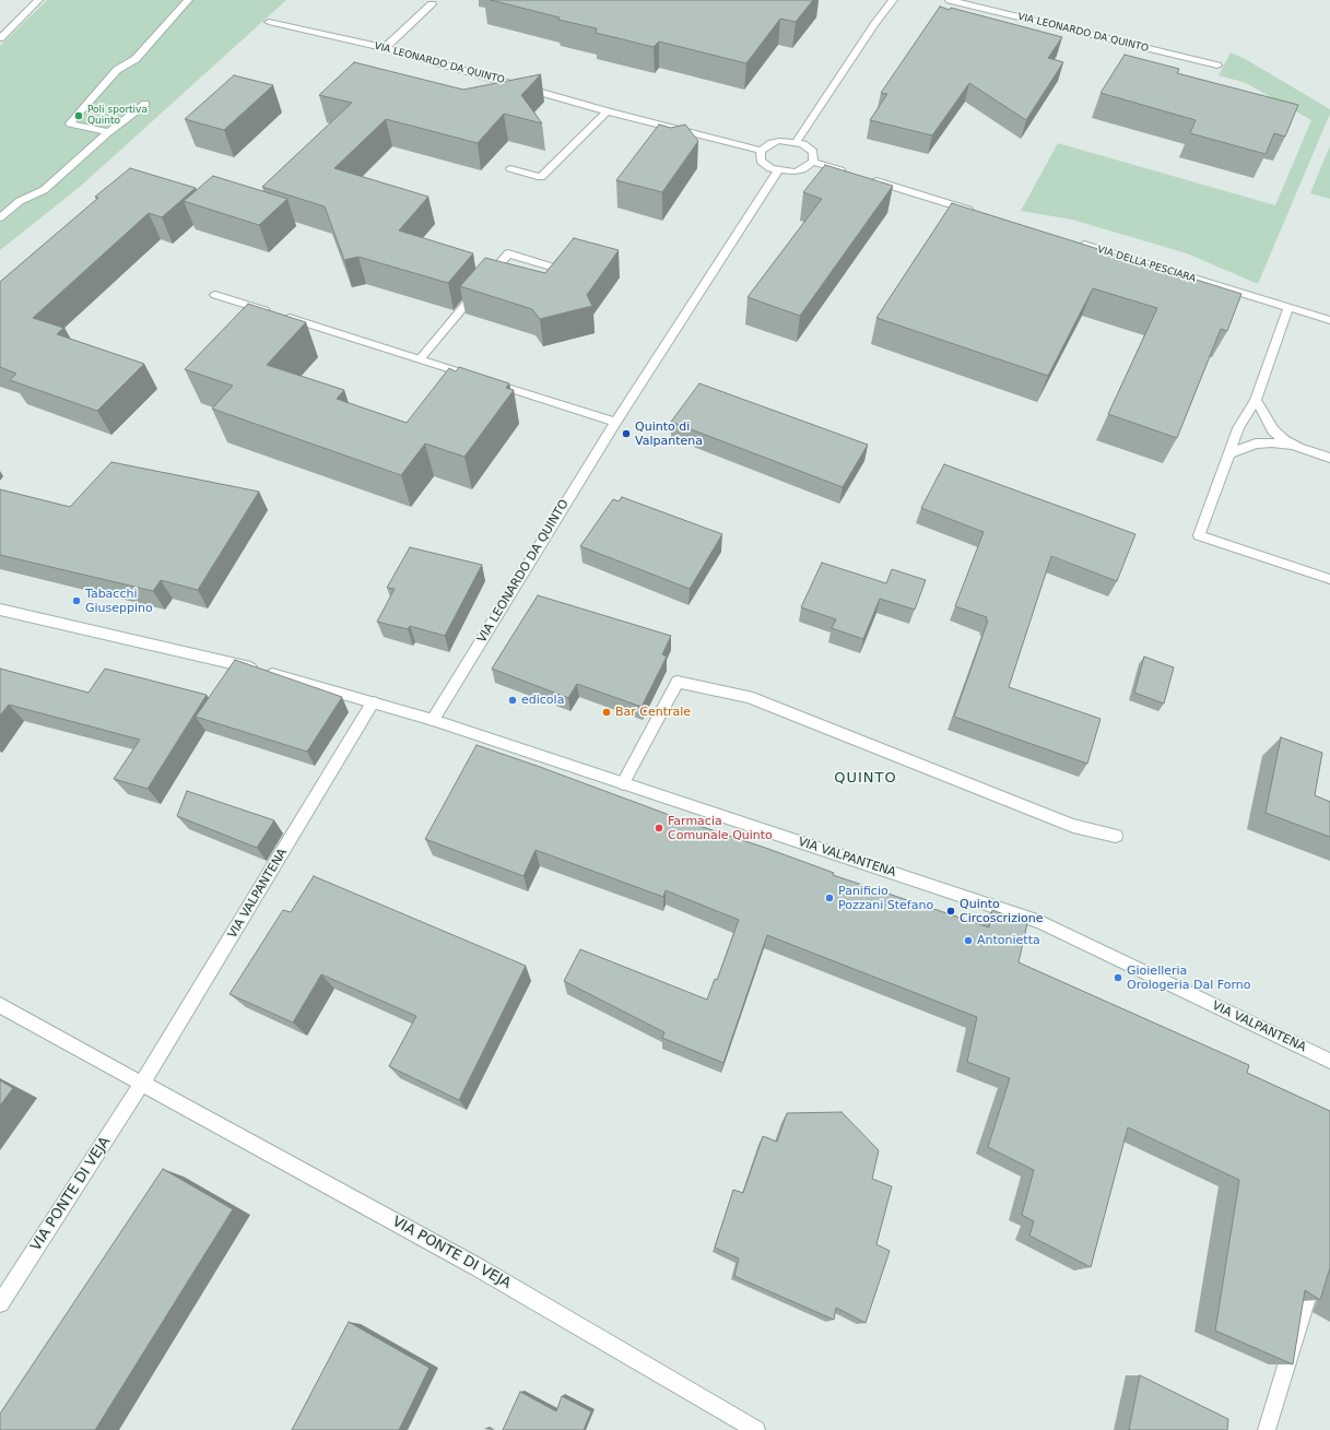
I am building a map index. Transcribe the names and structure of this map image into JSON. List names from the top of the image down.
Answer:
{
  "streets": {
    "street": [
      "VIA LEONARDO DA QUINTO",
      "VIA DELLA PESCIARA",
      "VIA VALPANTENA",
      "VIA PONTE DI VEJA"
    ]
  },
  "crossings": [
    ["VIA LEONARDO DA QUINTO", "VIA VALPANTENA"],
    ["VIA VALPANTENA", "VIA PONTE DI VEJA"]
  ],
  "districts": ["QUINTO"],
  "places": [
    "Poli sportiva Quinto",
    "Quinto di Valpantena",
    "Tabacchi Giuseppino",
    "edicola",
    "Bar Centrale",
    "Farmacia Comunale Quinto",
    "Panificio Pozzani Stefano",
    "Quinto Circoscrizione",
    "Antonietta",
    "Gioielleria Orologeria Dal Forno"
  ]
}
